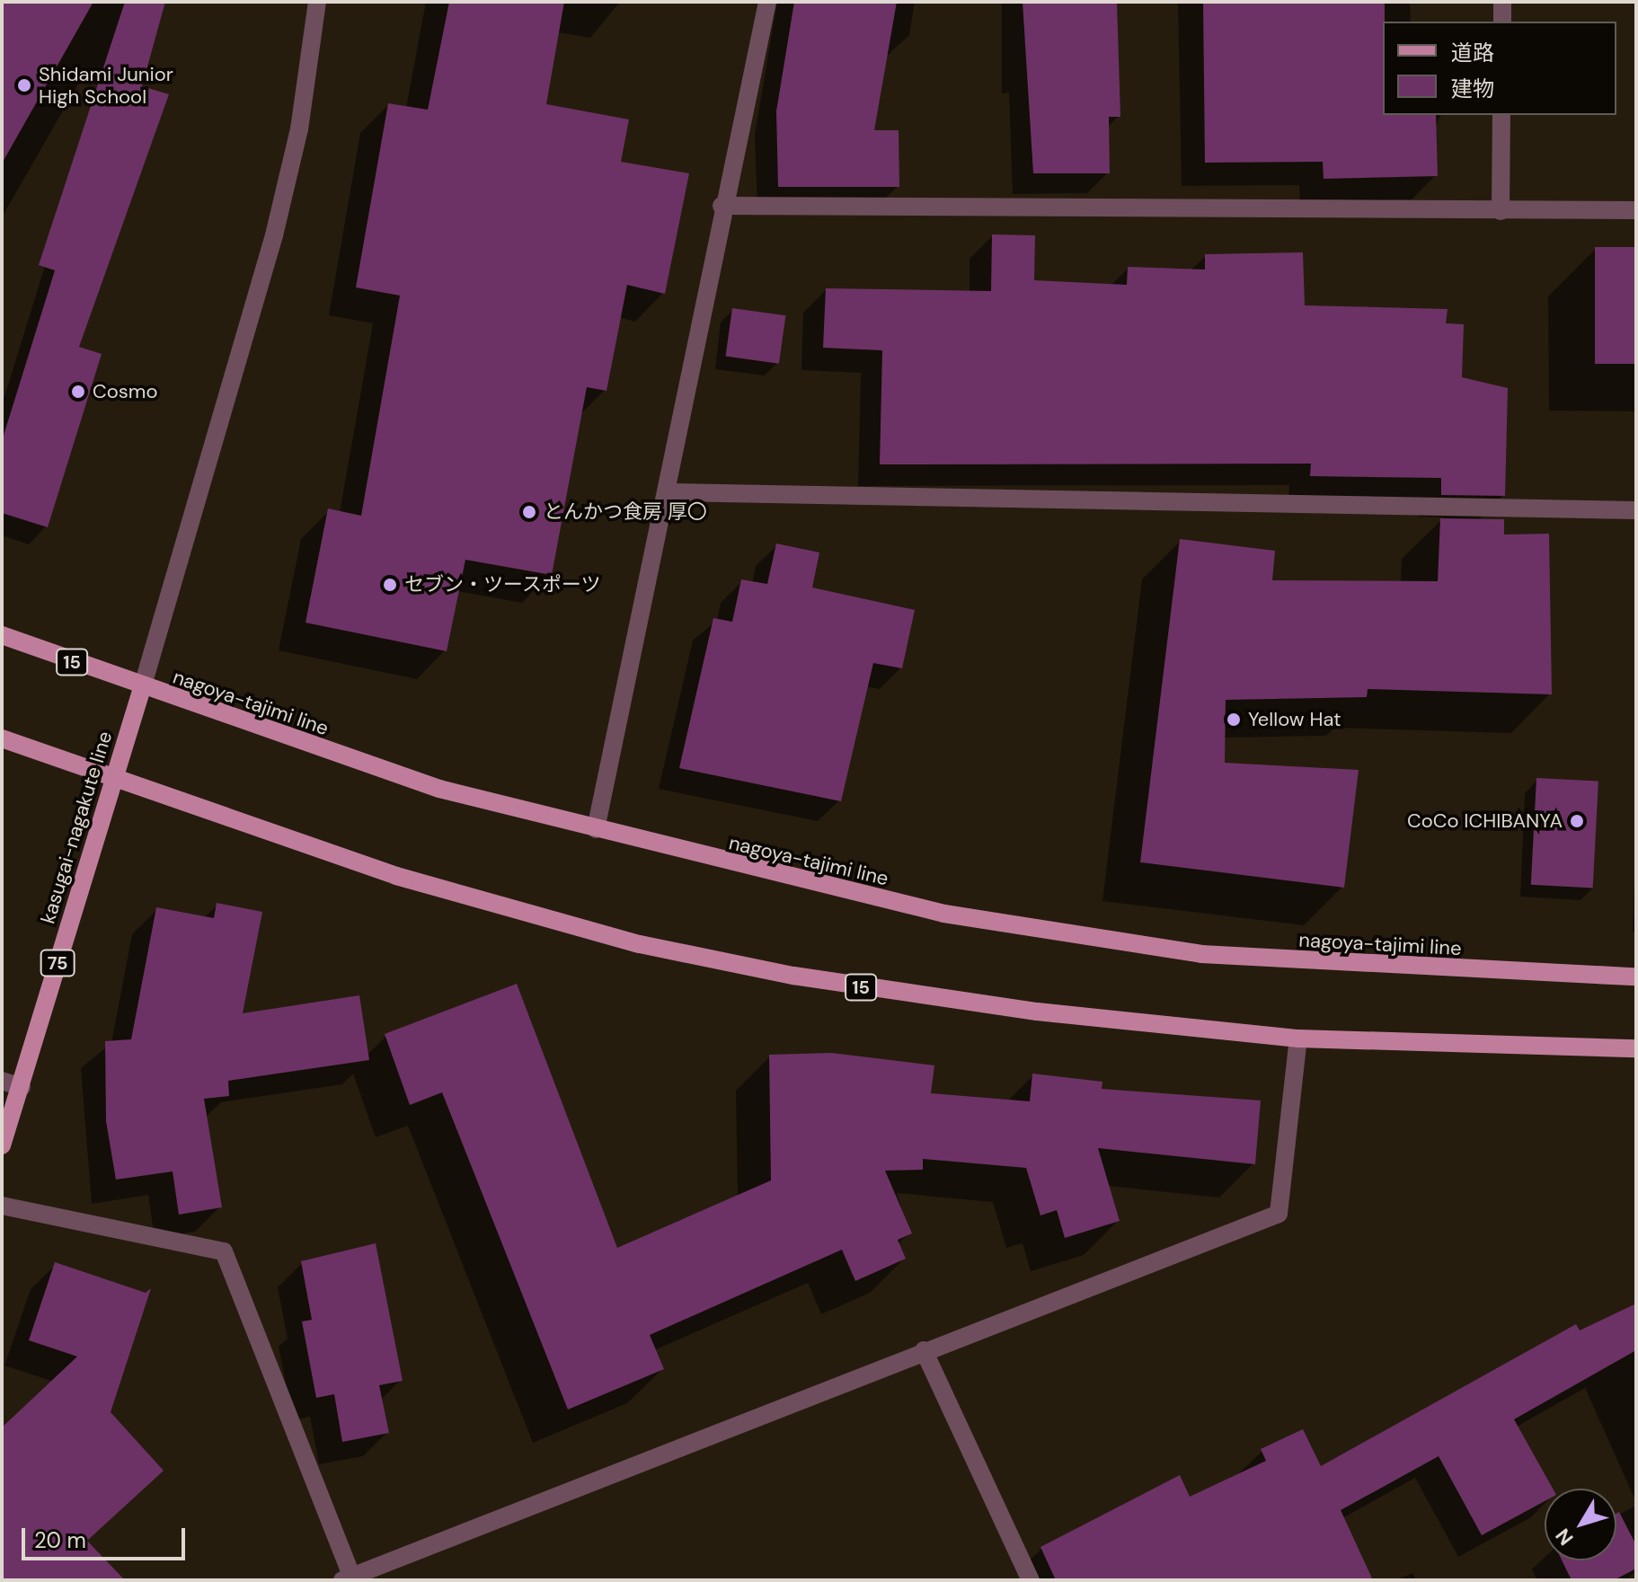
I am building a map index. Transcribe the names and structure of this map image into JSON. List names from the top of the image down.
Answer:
{
  "streets": {
    "main road": [
      "15",
      "nagoya-tajimi line",
      "kasugai-nagakute line",
      "75"
    ]
  },
  "crossings": [
    ["15", "kasugai-nagakute line"],
    ["nagoya-tajimi line", "kasugai-nagakute line"]
  ],
  "places": [
    "Shidami Junior High School",
    "Cosmo",
    "とんかつ食房 厚〇",
    "セブン・ツースポーツ",
    "Yellow Hat",
    "CoCo ICHIBANYA"
  ],
  "legend": ["道路", "建物"],
  "scale_bar": "20 m",
  "north": "bottom left"
}
